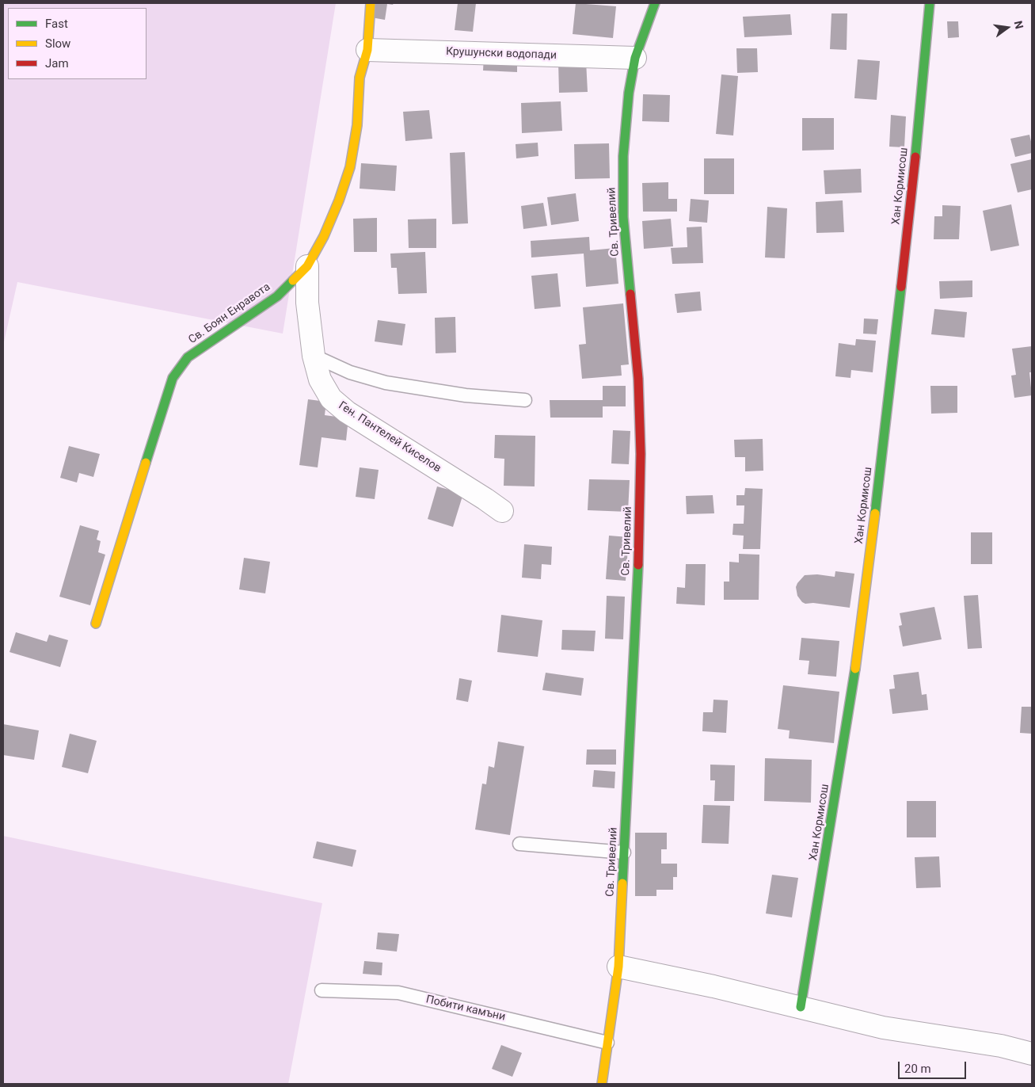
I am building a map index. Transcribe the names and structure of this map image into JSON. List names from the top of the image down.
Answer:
{
  "streets": {
    "street": [
      "Крушунски водопади",
      "Хан Кормисош",
      "Св. Тривелий",
      "Св. Боян Енравота",
      "Ген. Пантелей Киселов"
    ],
    "lane": ["Побити камъни"]
  },
  "crossings": [
    ["Крушунски водопади", "Св. Тривелий"],
    ["Крушунски водопади", "Св. Боян Енравота"],
    ["Св. Тривелий", "Побити камъни"],
    ["Св. Боян Енравота", "Ген. Пантелей Киселов"]
  ],
  "legend": ["Fast", "Slow", "Jam"],
  "scale_bar": "20 m",
  "north": "right"
}
